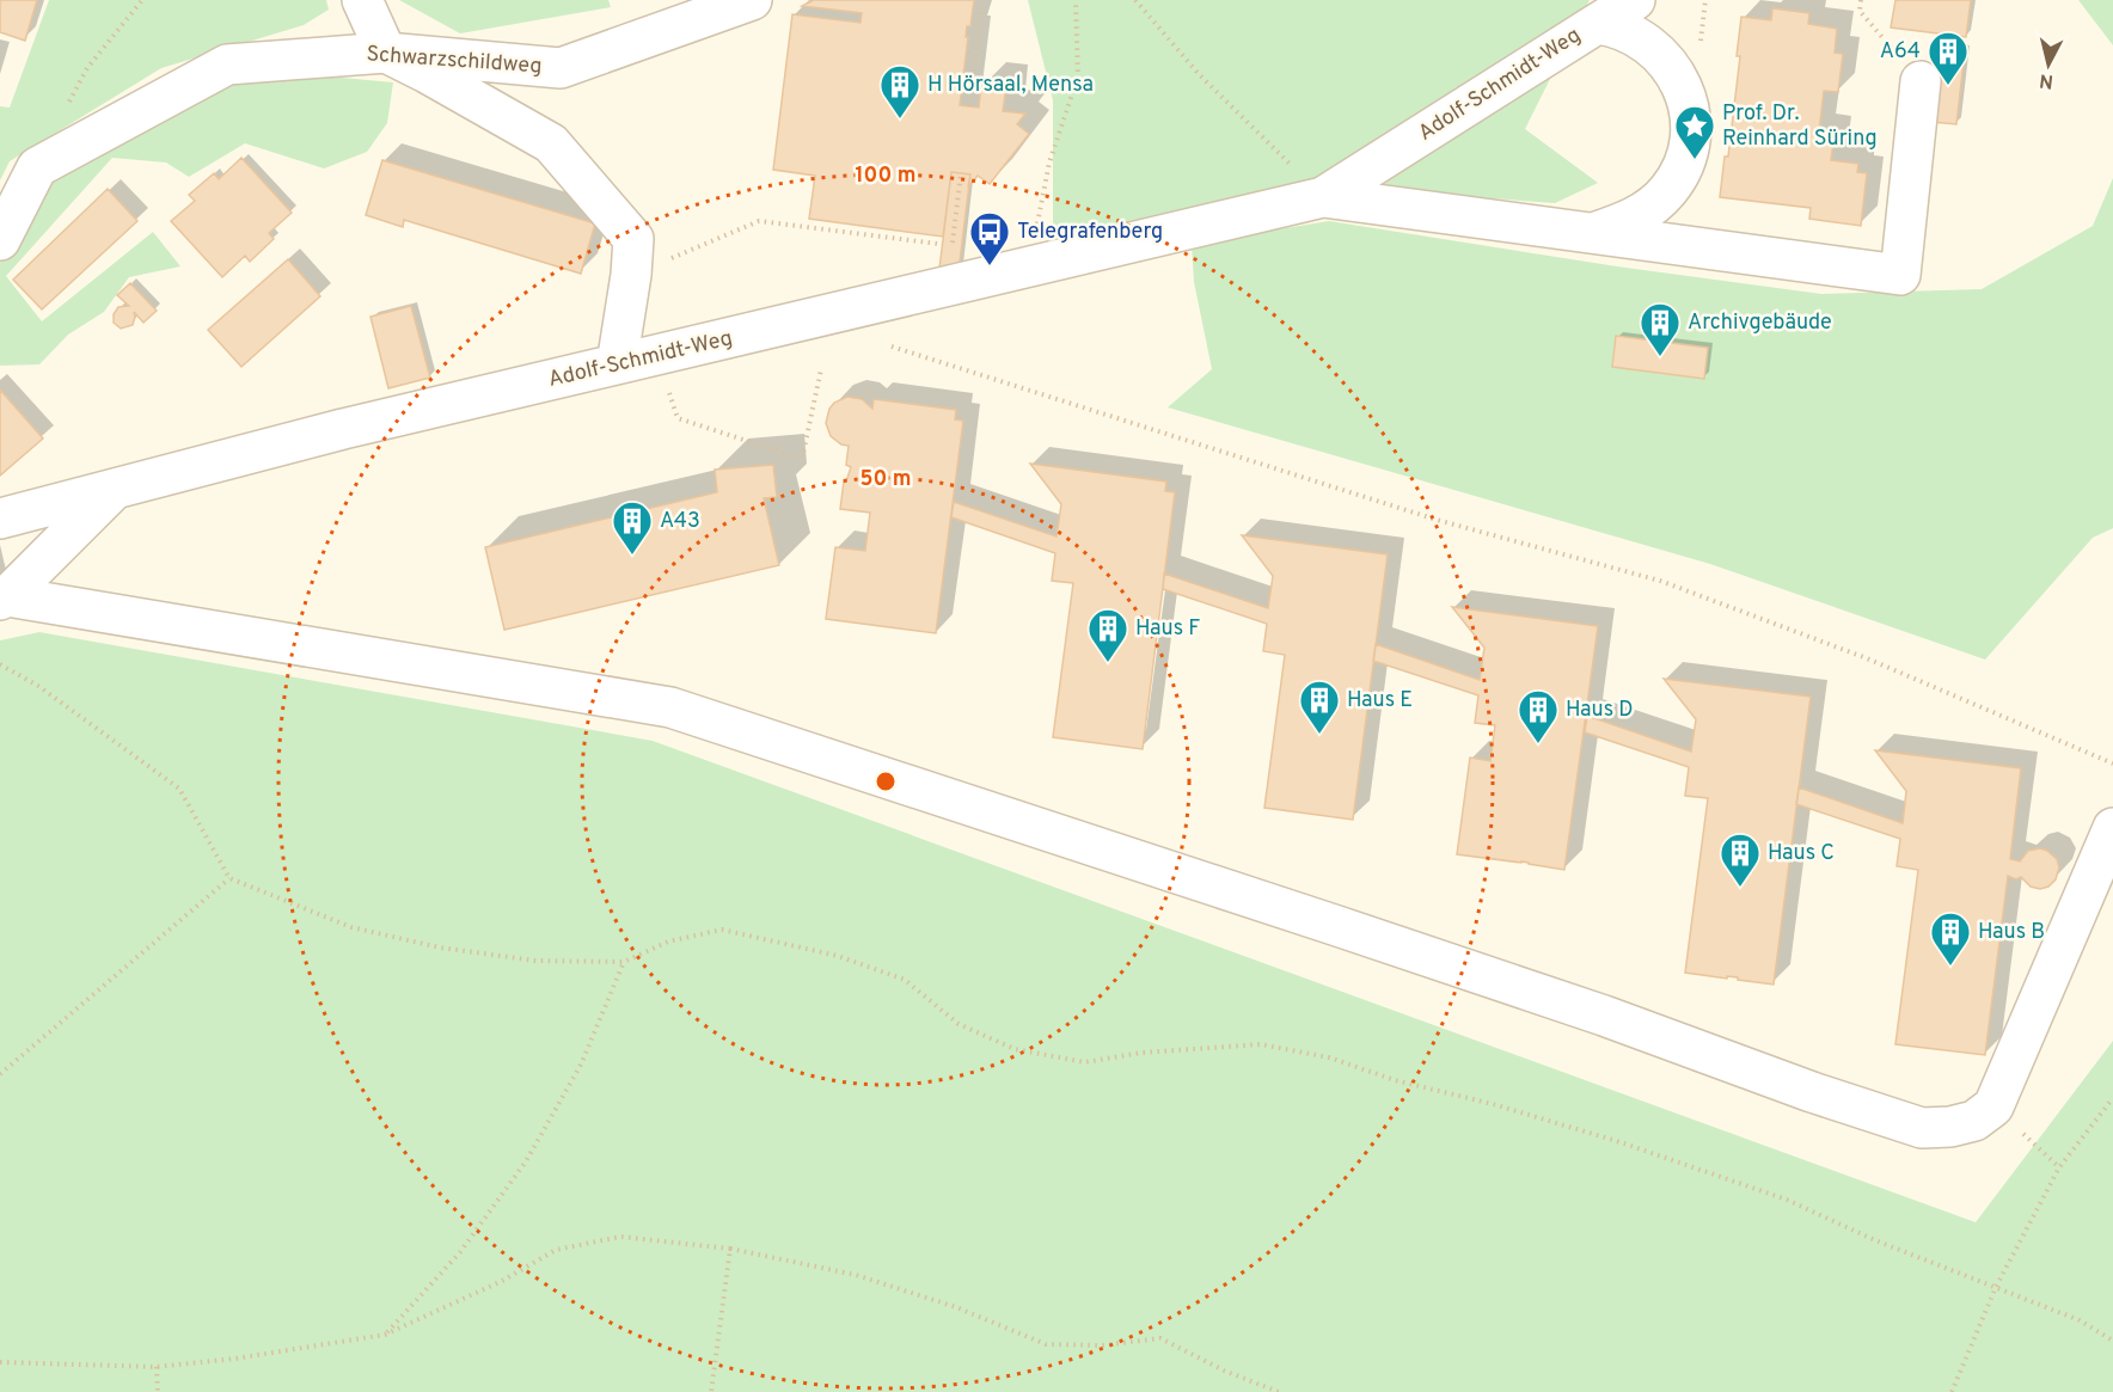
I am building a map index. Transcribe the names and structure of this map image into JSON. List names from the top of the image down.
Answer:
{
  "streets": {
    "lane": ["Schwarzschildweg", "Adolf-Schmidt-Weg"]
  },
  "places": {
    "building": [
      "A64",
      "H Hörsaal, Mensa",
      "Archivgebäude",
      "A43",
      "Haus F",
      "Haus E",
      "Haus D",
      "Haus C",
      "Haus B"
    ],
    "place": ["Prof. Dr. Reinhard Süring"],
    "bus stop": ["Telegrafenberg"]
  },
  "north": "bottom",
  "rings": ["100 m", "50 m"]
}
